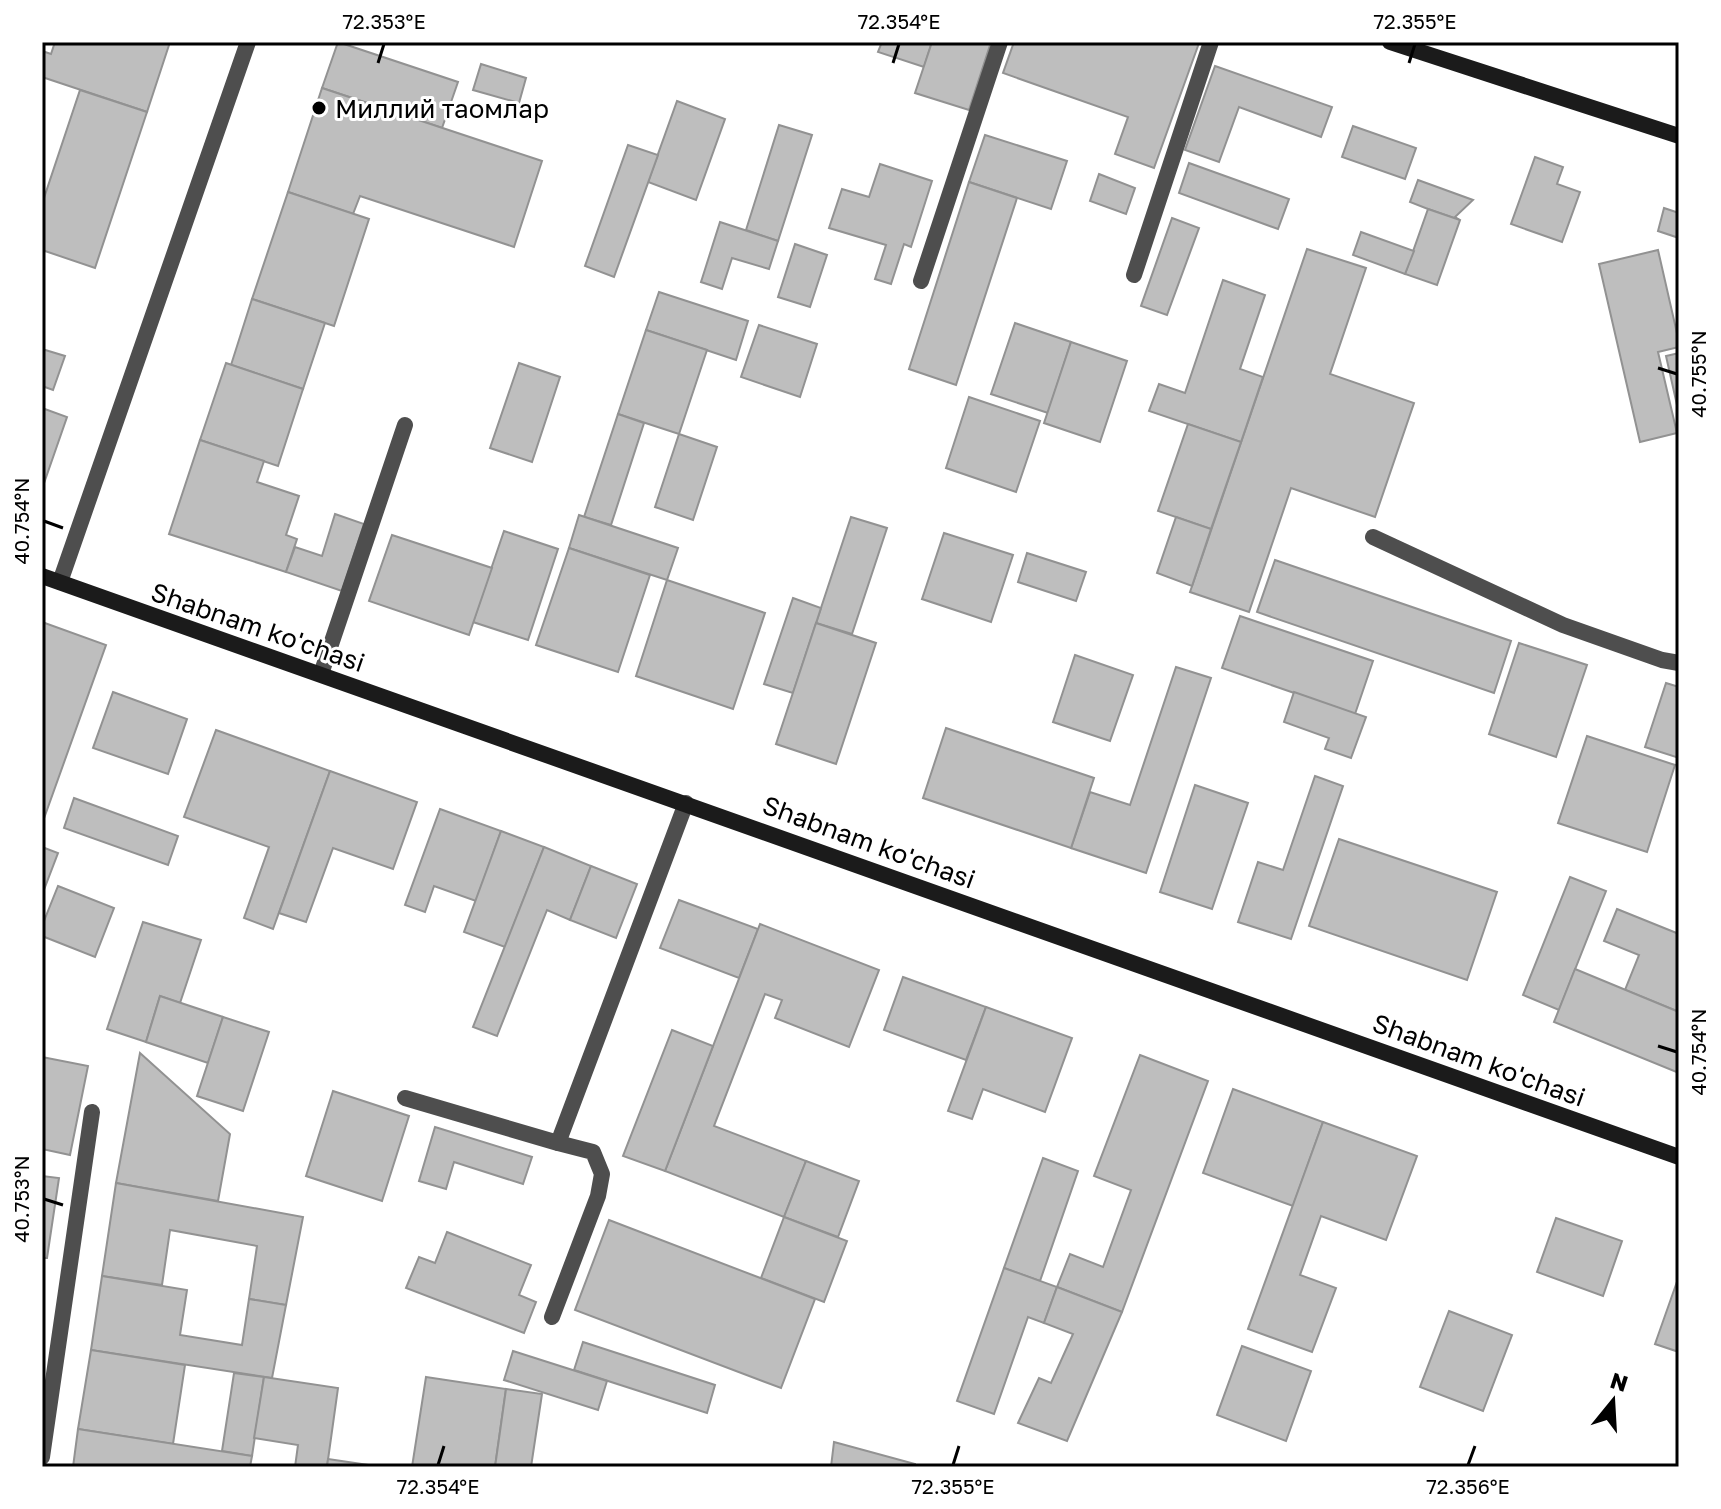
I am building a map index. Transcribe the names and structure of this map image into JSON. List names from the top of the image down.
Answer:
{
  "streets": {
    "street": ["Shabnam ko'chasi"]
  },
  "places": ["Миллий таомлар"],
  "north": "top",
  "coordinates": [
    "72.353°E",
    "72.354°E",
    "72.355°E",
    "40.755°N",
    "40.754°N",
    "40.753°N",
    "72.356°E"
  ]
}
